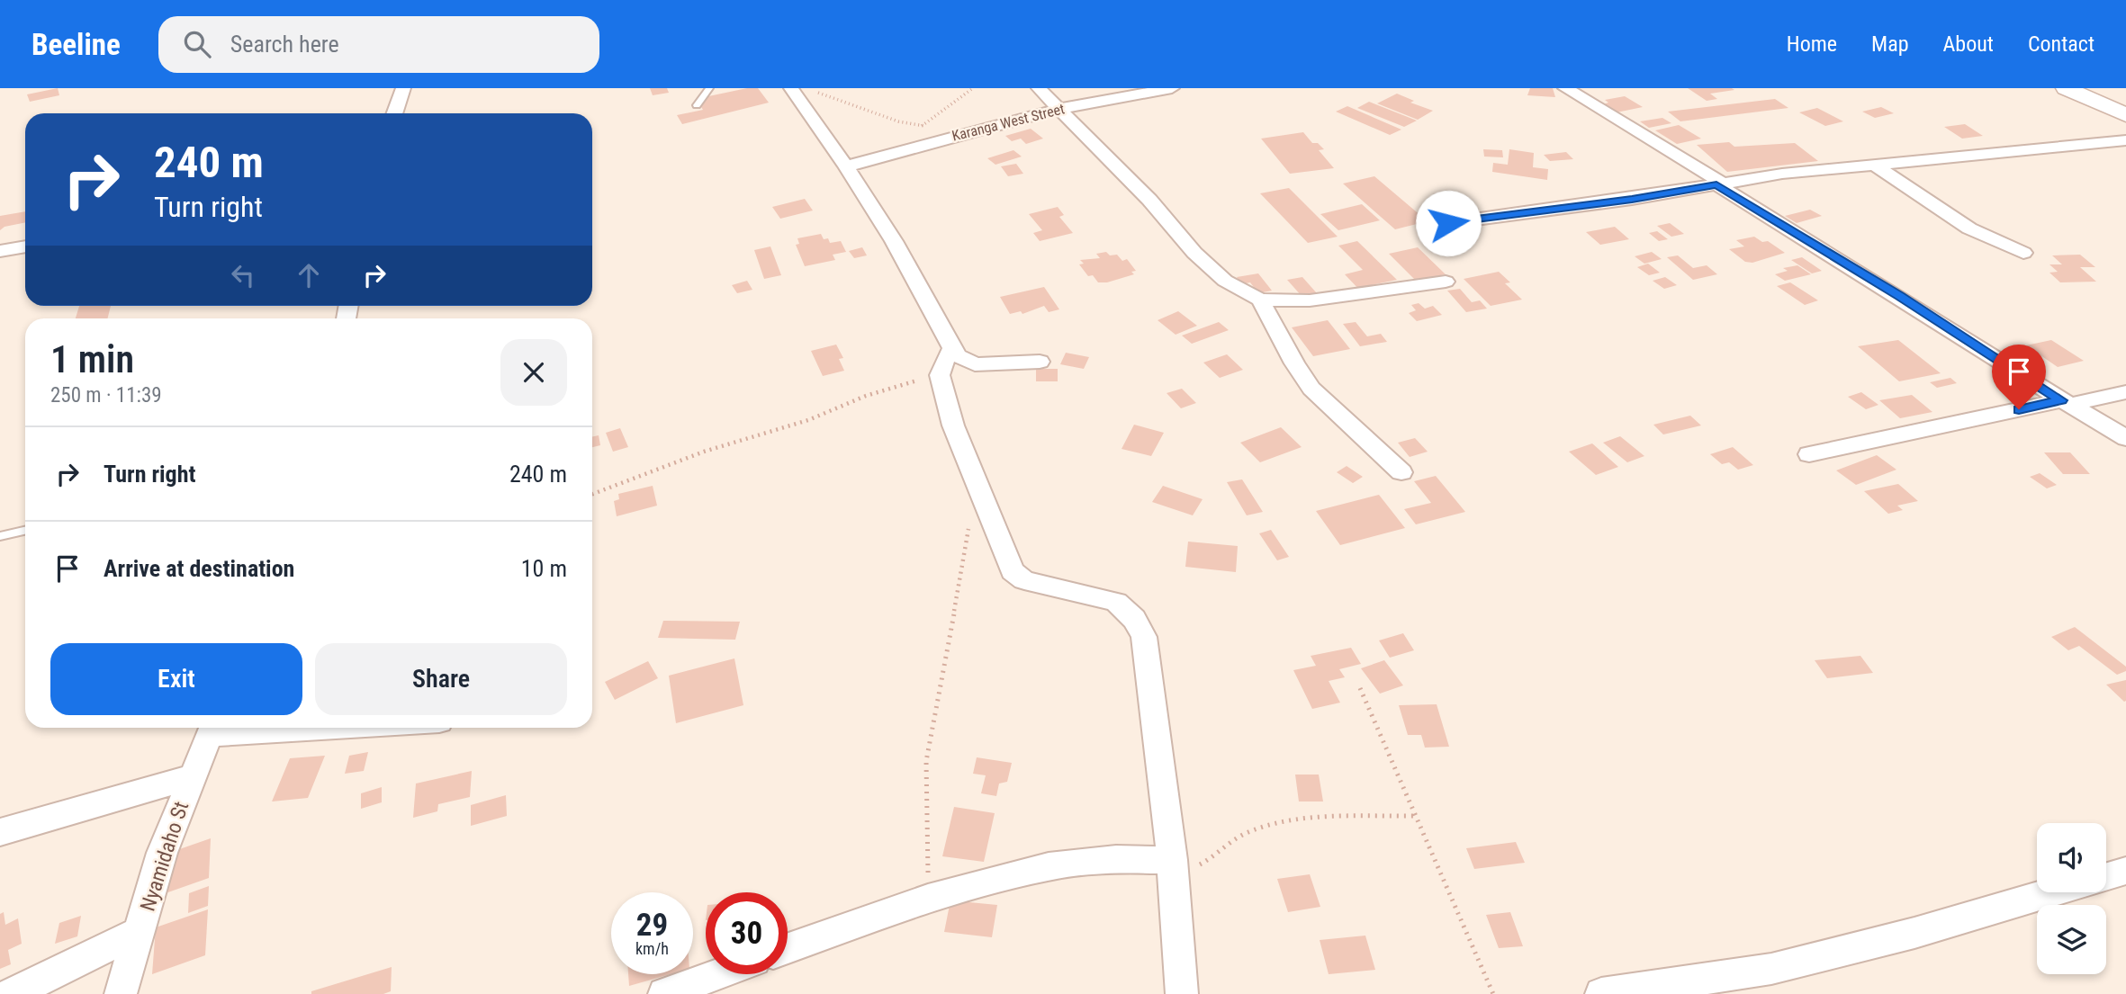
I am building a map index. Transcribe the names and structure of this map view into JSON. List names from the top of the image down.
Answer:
{
  "streets": {
    "street": ["Karanga West Street", "Nyamidaho St"]
  },
  "page": {
    "header": "Beeline",
    "search": "Search here",
    "nav": [
      "Home",
      "Map",
      "About",
      "Contact"
    ],
    "turn": ["240 m", "Turn right"],
    "heading": ["1 min", "250 m · 11:39"],
    "list": [
      {
        "name": "Turn right",
        "value": "240 m"
      },
      {
        "name": "Arrive at destination",
        "value": "10 m"
      }
    ],
    "buttons": ["Exit", "Share"],
    "speed": "29 km/h",
    "limit": "30"
  }
}
